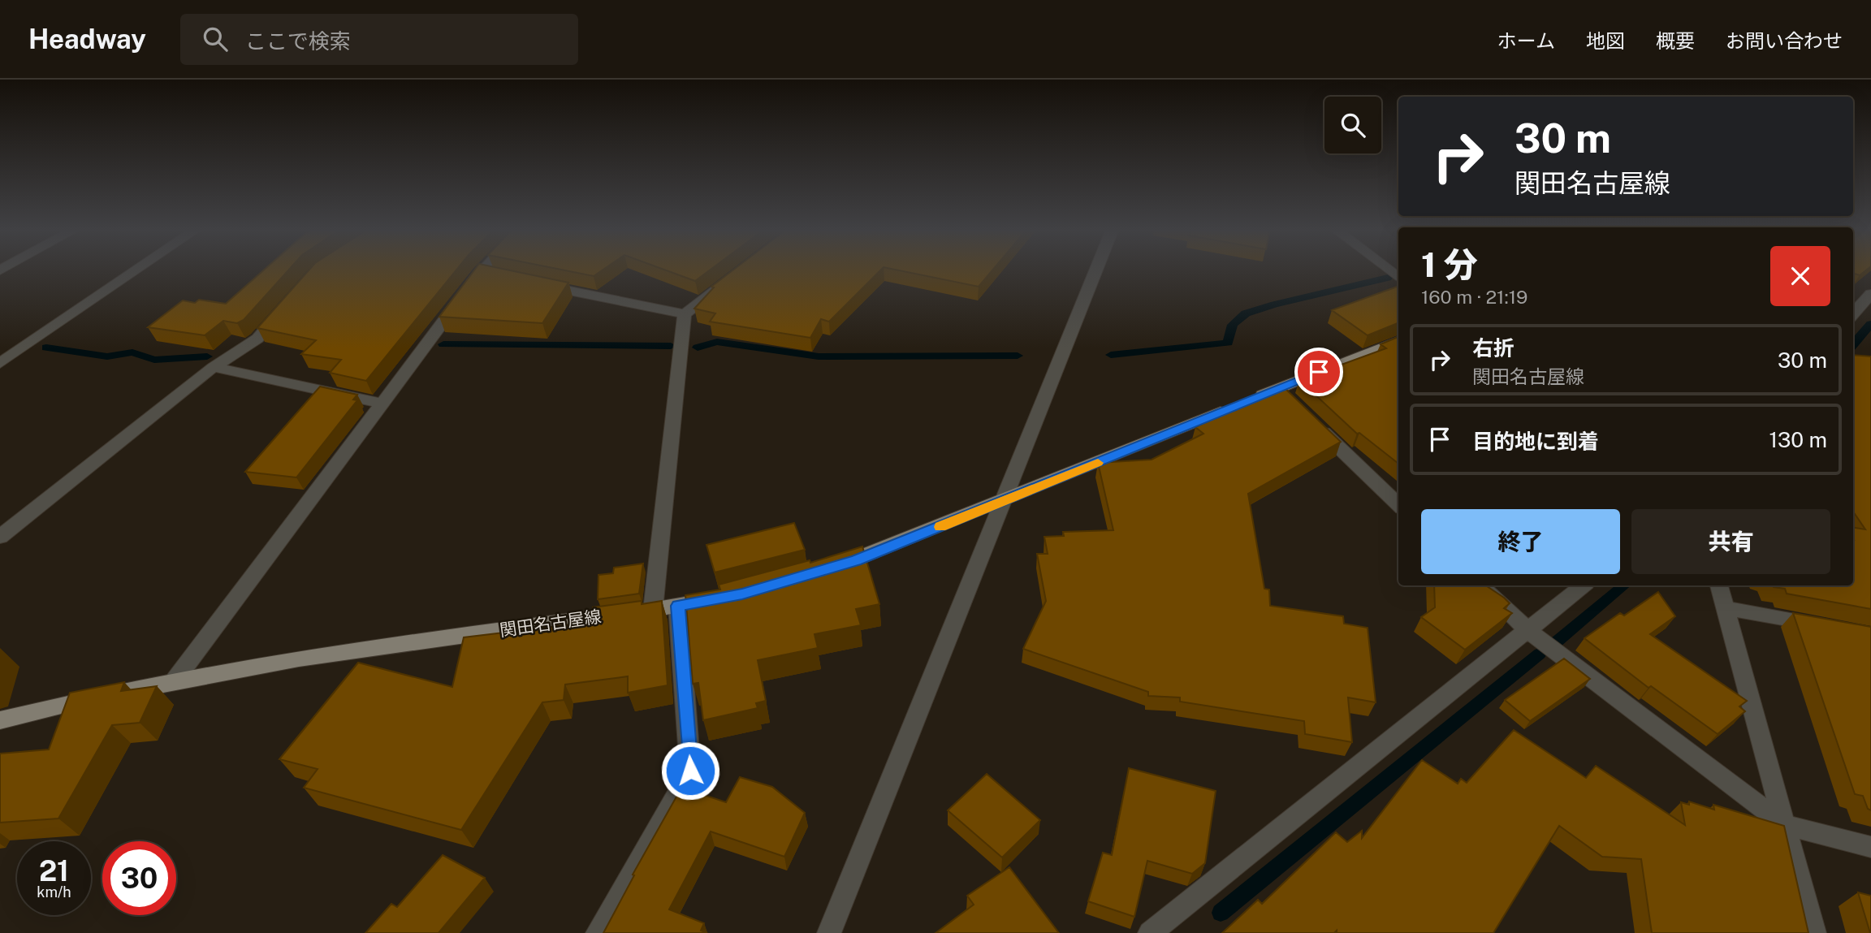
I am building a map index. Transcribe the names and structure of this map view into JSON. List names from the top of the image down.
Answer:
{
  "streets": {
    "main road": ["関田名古屋線"]
  },
  "page": {
    "header": "Headway",
    "search": "ここで検索",
    "nav": [
      "ホーム",
      "地図",
      "概要",
      "お問い合わせ"
    ],
    "turn": ["30 m", "関田名古屋線"],
    "heading": ["1 分", "160 m · 21:19"],
    "list": [
      {
        "name": "右折",
        "note": "関田名古屋線",
        "value": "30 m"
      },
      {
        "name": "目的地に到着",
        "value": "130 m"
      }
    ],
    "buttons": ["終了", "共有"],
    "speed": "21 km/h",
    "limit": "30"
  }
}
